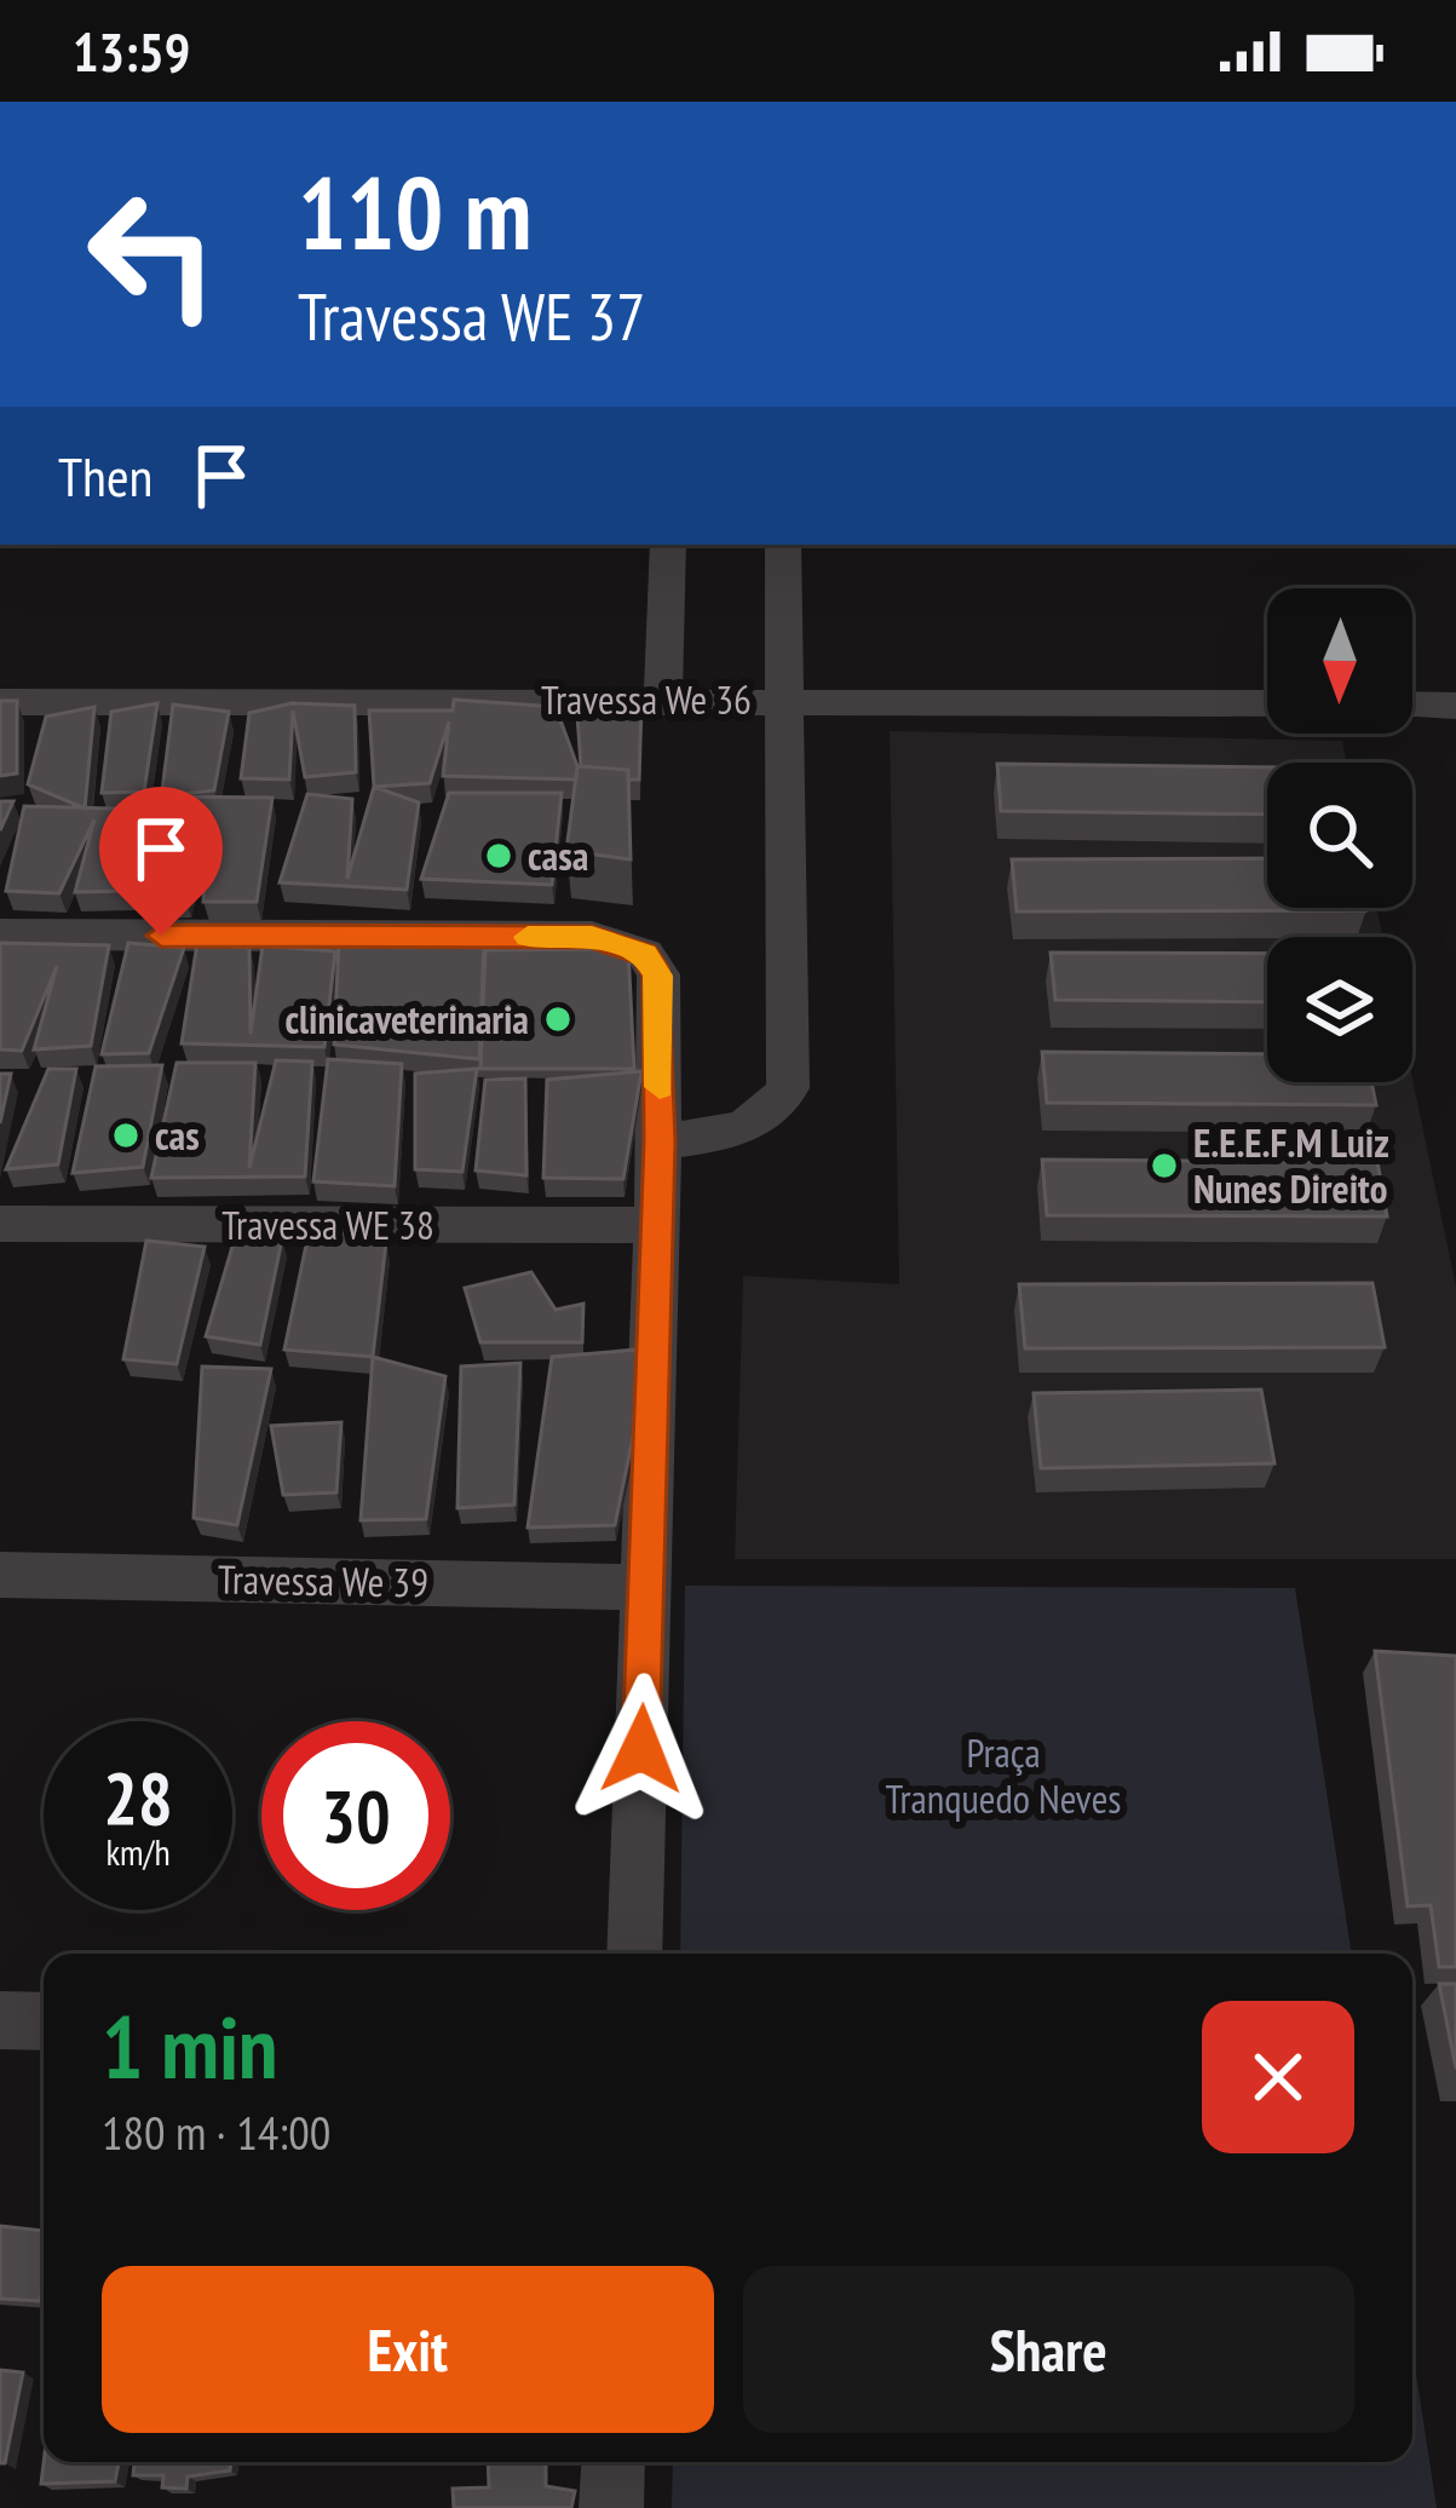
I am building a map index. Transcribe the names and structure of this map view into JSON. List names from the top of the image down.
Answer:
{
  "streets": {
    "street": ["Travessa We 36", "Travessa WE 38", "Travessa We 39"]
  },
  "parks": ["Praça Tranquedo Neves"],
  "places": [
    "casa",
    "clinicaveterinaria",
    "cas",
    "E.E.E.F.M Luiz Nunes Direito"
  ],
  "north": "bottom",
  "page": {
    "status": "13:59",
    "turn": ["110 m", "Travessa WE 37"],
    "then": "Then",
    "speed": "28 km/h",
    "limit": "30",
    "heading": ["1 min", "180 m · 14:00"],
    "buttons": ["Exit", "Share"]
  }
}
